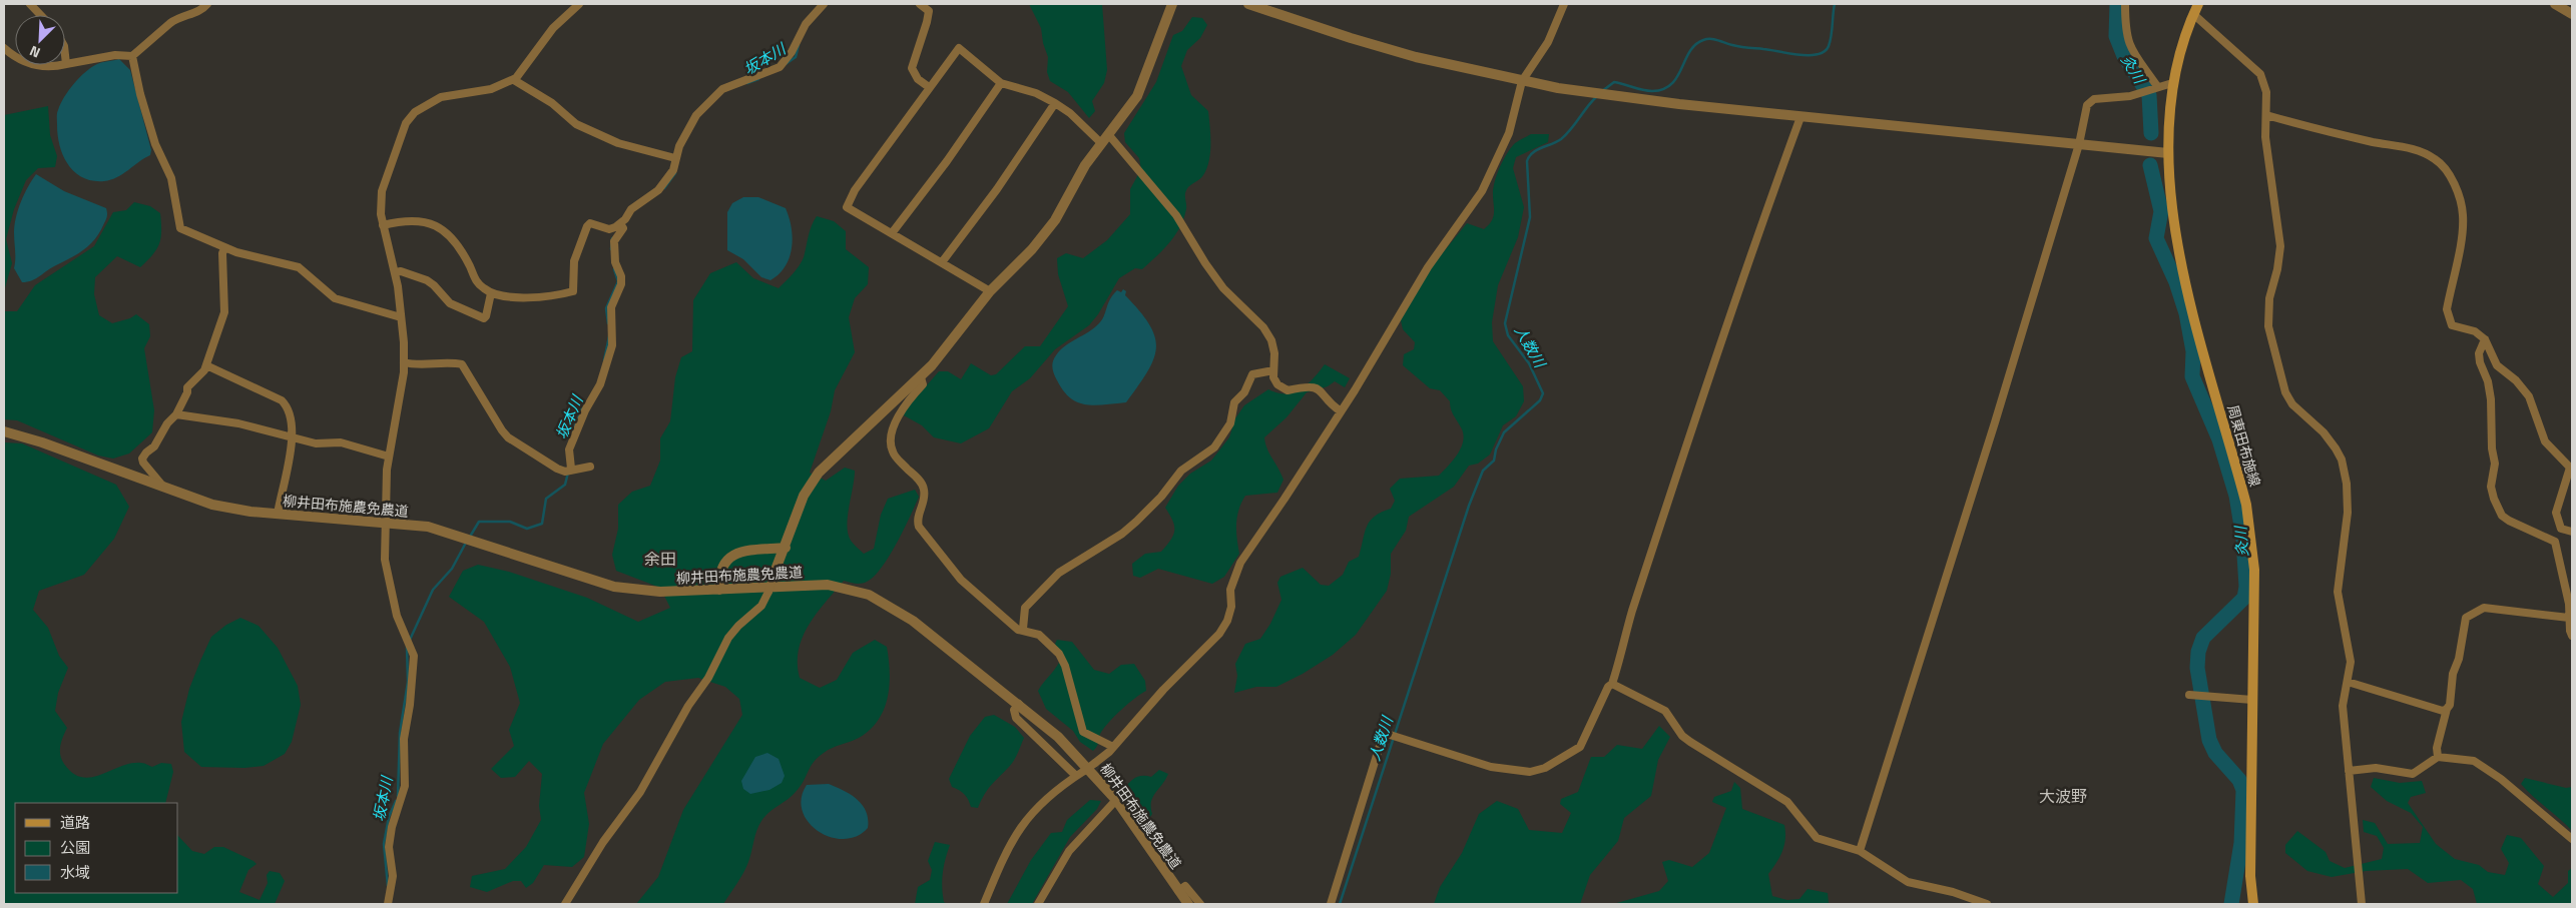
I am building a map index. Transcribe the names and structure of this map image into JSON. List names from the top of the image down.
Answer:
{
  "streets": {
    "main road": ["周東田布施線"],
    "street": ["柳井田布施農免農道"]
  },
  "districts": ["余田", "大波野"],
  "water": ["坂本川", "灸川", "人数川"],
  "legend": ["道路", "公園", "水域"],
  "north": "bottom left"
}
